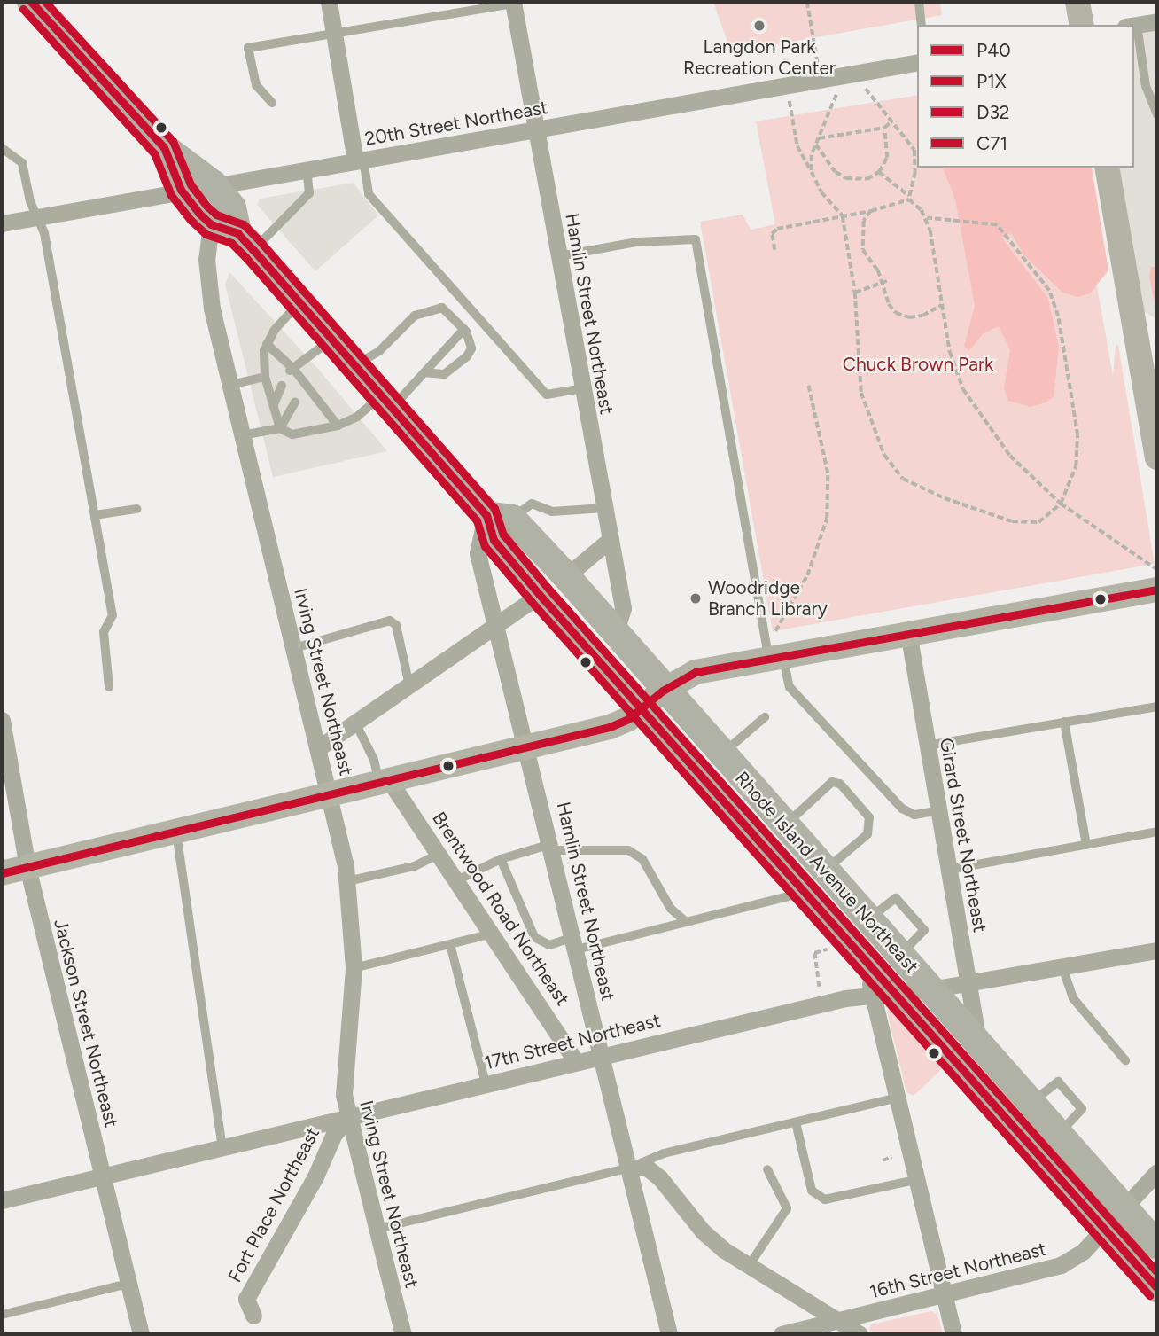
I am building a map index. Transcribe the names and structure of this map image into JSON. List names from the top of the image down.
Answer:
{
  "streets": {
    "main road": ["Rhode Island Avenue Northeast"],
    "street": [
      "20th Street Northeast",
      "Hamlin Street Northeast",
      "Irving Street Northeast",
      "Girard Street Northeast",
      "Brentwood Road Northeast",
      "Jackson Street Northeast",
      "17th Street Northeast",
      "Fort Place Northeast",
      "16th Street Northeast"
    ]
  },
  "crossings": [
    ["20th Street Northeast", "Hamlin Street Northeast"],
    ["20th Street Northeast", "Rhode Island Avenue Northeast"],
    ["Hamlin Street Northeast", "Rhode Island Avenue Northeast"],
    ["Hamlin Street Northeast", "17th Street Northeast"],
    ["Irving Street Northeast", "Rhode Island Avenue Northeast"],
    ["Irving Street Northeast", "17th Street Northeast"],
    ["Irving Street Northeast", "Fort Place Northeast"],
    ["Girard Street Northeast", "Rhode Island Avenue Northeast"],
    ["Girard Street Northeast", "17th Street Northeast"],
    ["Rhode Island Avenue Northeast", "17th Street Northeast"],
    ["Rhode Island Avenue Northeast", "16th Street Northeast"],
    ["Brentwood Road Northeast", "17th Street Northeast"],
    ["Jackson Street Northeast", "17th Street Northeast"],
    ["17th Street Northeast", "Fort Place Northeast"]
  ],
  "parks": ["Chuck Brown Park"],
  "places": ["Langdon Park Recreation Center", "Woodridge Branch Library"],
  "lines": [
    "transit line P40",
    "transit line D32",
    "transit line P1X",
    "transit line C71"
  ],
  "legend": [
    "P40",
    "P1X",
    "D32",
    "C71"
  ]
}
